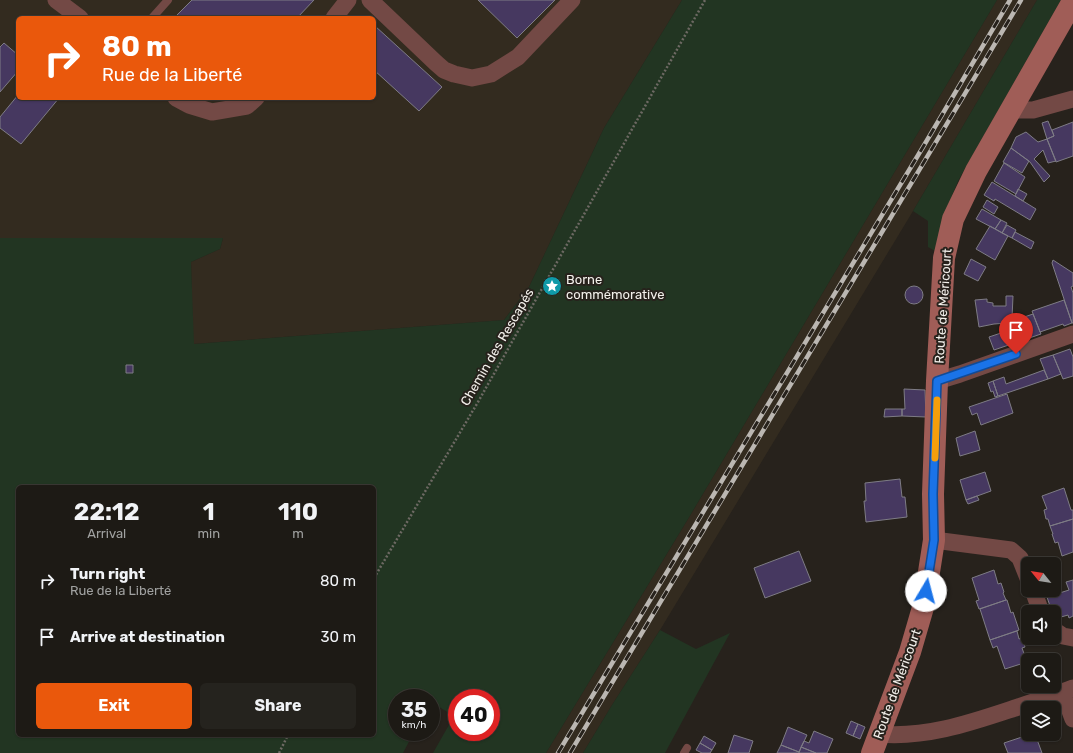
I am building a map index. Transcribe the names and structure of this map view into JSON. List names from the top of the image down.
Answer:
{
  "streets": {
    "street": ["Route de Méricourt"],
    "path": ["Chemin des Rescapés"]
  },
  "places": {
    "place": ["Borne commémorative"]
  },
  "north": "top left",
  "page": {
    "turn": ["80 m", "Rue de la Liberté"],
    "eta": [
      "22:12",
      "Arrival",
      "1",
      "min",
      "110",
      "m"
    ],
    "list": [
      {
        "name": "Turn right",
        "note": "Rue de la Liberté",
        "value": "80 m"
      },
      {
        "name": "Arrive at destination",
        "value": "30 m"
      }
    ],
    "buttons": ["Exit", "Share"],
    "speed": "35 km/h",
    "limit": "40"
  }
}
